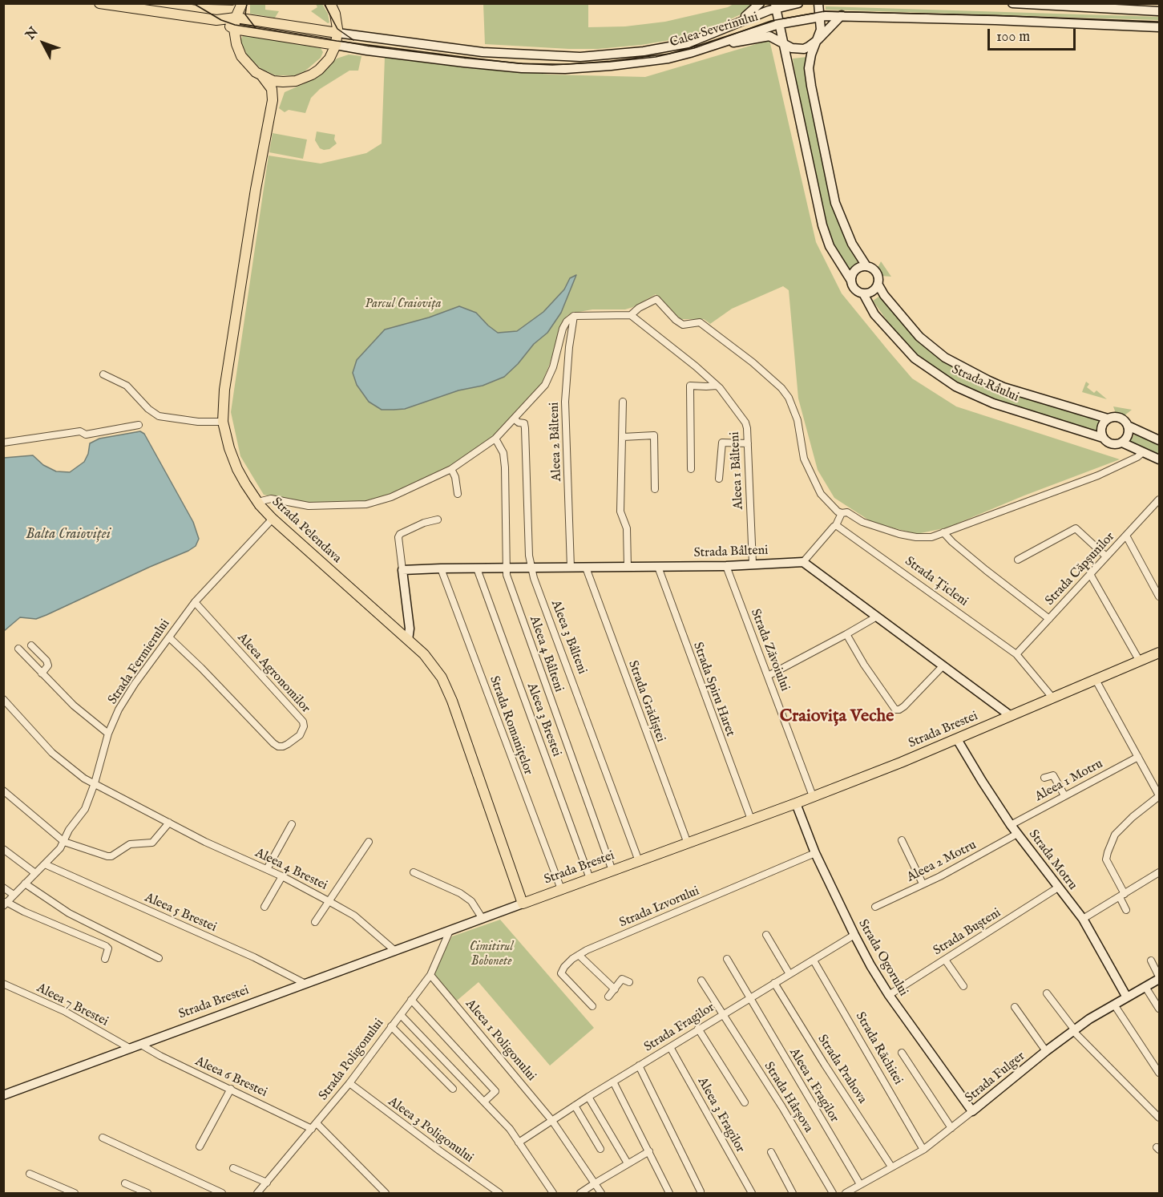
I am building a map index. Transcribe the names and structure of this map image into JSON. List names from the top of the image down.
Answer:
{
  "streets": {
    "main road": [
      "Calea Severinului",
      "Strada Râului",
      "Strada Pelendava",
      "Strada Bâlteni",
      "Strada Brestei",
      "Strada Motru",
      "Strada Ogorului",
      "Strada Fulger"
    ],
    "street": [
      "Aleea 2 Bâlteni",
      "Aleea 1 Bâlteni",
      "Strada Căpșunilor",
      "Strada Țicleni",
      "Aleea 3 Bâlteni",
      "Strada Zăvoiului",
      "Aleea 4 Bâlteni",
      "Strada Fermierului",
      "Aleea Agronomilor",
      "Strada Spiru Haret",
      "Strada Grădiștei",
      "Aleea 3 Brestei",
      "Strada Romanițelor",
      "Aleea 1 Motru",
      "Aleea 2 Motru",
      "Aleea 4 Brestei",
      "Strada Izvorului",
      "Aleea 5 Brestei",
      "Strada Bușteni",
      "Aleea 7 Brestei",
      "Strada Fragilor",
      "Aleea 1 Poligonului",
      "Strada Răchitei",
      "Strada Poligonului",
      "Strada Prahova",
      "Aleea 6 Brestei",
      "Aleea 1 Fragilor",
      "Strada Hârșova",
      "Aleea 3 Fragilor",
      "Aleea 3 Poligonului"
    ]
  },
  "crossings": [
    ["Calea Severinului", "Strada Râului"],
    ["Aleea 2 Bâlteni", "Strada Bâlteni"],
    ["Aleea 1 Bâlteni", "Strada Bâlteni"],
    ["Strada Pelendava", "Strada Fermierului"],
    ["Strada Pelendava", "Strada Brestei"],
    ["Strada Bâlteni", "Aleea 3 Bâlteni"],
    ["Strada Bâlteni", "Strada Zăvoiului"],
    ["Strada Bâlteni", "Aleea 4 Bâlteni"],
    ["Strada Bâlteni", "Strada Spiru Haret"],
    ["Strada Bâlteni", "Strada Grădiștei"],
    ["Strada Bâlteni", "Aleea 3 Brestei"],
    ["Strada Bâlteni", "Strada Romanițelor"],
    ["Strada Căpșunilor", "Strada Țicleni"],
    ["Strada Țicleni", "Strada Brestei"],
    ["Aleea 3 Bâlteni", "Strada Brestei"],
    ["Strada Zăvoiului", "Strada Brestei"],
    ["Aleea 4 Bâlteni", "Strada Brestei"],
    ["Strada Fermierului", "Aleea Agronomilor"],
    ["Strada Fermierului", "Aleea 4 Brestei"],
    ["Strada Fermierului", "Aleea 5 Brestei"],
    ["Strada Spiru Haret", "Strada Brestei"],
    ["Strada Grădiștei", "Strada Brestei"],
    ["Aleea 3 Brestei", "Strada Brestei"],
    ["Strada Romanițelor", "Strada Brestei"],
    ["Strada Brestei", "Strada Motru"],
    ["Strada Brestei", "Aleea 4 Brestei"],
    ["Strada Brestei", "Aleea 5 Brestei"],
    ["Strada Brestei", "Strada Ogorului"],
    ["Strada Brestei", "Aleea 7 Brestei"],
    ["Strada Brestei", "Strada Poligonului"],
    ["Strada Brestei", "Aleea 6 Brestei"],
    ["Aleea 1 Motru", "Strada Motru"],
    ["Strada Motru", "Aleea 2 Motru"],
    ["Strada Motru", "Strada Bușteni"],
    ["Strada Motru", "Strada Fulger"],
    ["Strada Izvorului", "Strada Ogorului"],
    ["Strada Bușteni", "Strada Ogorului"],
    ["Strada Ogorului", "Strada Fragilor"],
    ["Strada Ogorului", "Strada Fulger"],
    ["Strada Fragilor", "Aleea 1 Poligonului"],
    ["Strada Fragilor", "Strada Răchitei"],
    ["Strada Fragilor", "Strada Prahova"],
    ["Strada Fragilor", "Aleea 1 Fragilor"],
    ["Strada Fragilor", "Strada Hârșova"],
    ["Strada Fragilor", "Aleea 3 Fragilor"],
    ["Aleea 1 Poligonului", "Strada Poligonului"],
    ["Strada Răchitei", "Strada Fulger"],
    ["Strada Poligonului", "Aleea 6 Brestei"],
    ["Strada Poligonului", "Aleea 3 Poligonului"],
    ["Strada Prahova", "Strada Fulger"],
    ["Strada Fulger", "Aleea 1 Fragilor"]
  ],
  "districts": ["Craiovița Veche"],
  "water": ["Balta Craioviței"],
  "parks": ["Parcul Craiovița", "Cimitirul Bobonete"],
  "scale_bar": "100 m",
  "north": "top left"
}
